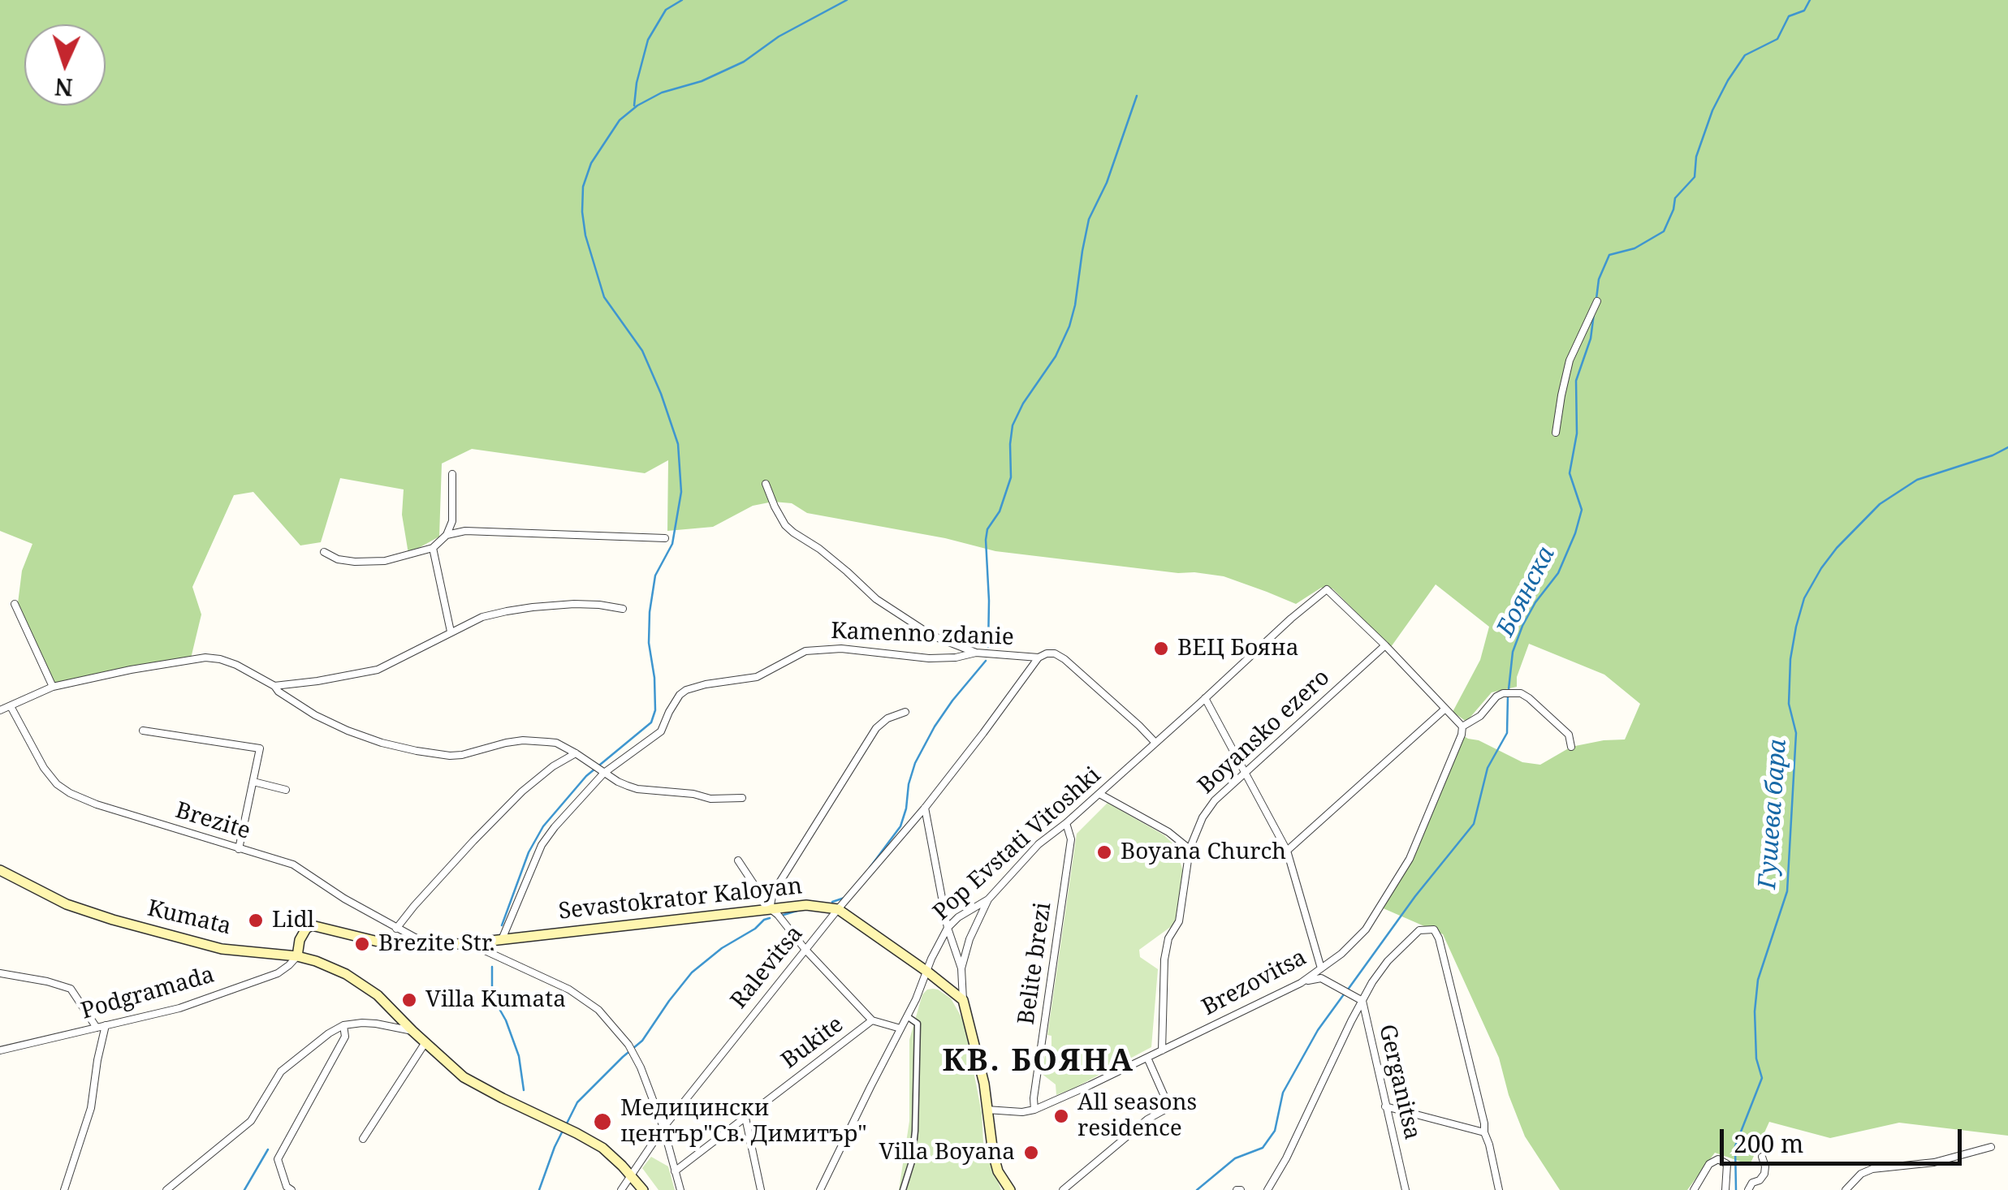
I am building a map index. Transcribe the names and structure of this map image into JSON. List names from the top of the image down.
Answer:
{
  "streets": {
    "main road": ["Sevastokrator Kaloyan", "Kumata"],
    "street": [
      "Kamenno zdanie",
      "Boyansko ezero",
      "Brezite",
      "Pop Evstati Vitoshki",
      "Belite brezi",
      "Ralevitsa",
      "Brezovitsa",
      "Podgramada",
      "Bukite",
      "Gerganitsa"
    ]
  },
  "crossings": [
    ["Kamenno zdanie", "Pop Evstati Vitoshki"],
    ["Kamenno zdanie", "Ralevitsa"],
    ["Boyansko ezero", "Pop Evstati Vitoshki"],
    ["Boyansko ezero", "Brezovitsa"],
    ["Brezite", "Sevastokrator Kaloyan"],
    ["Pop Evstati Vitoshki", "Belite brezi"],
    ["Pop Evstati Vitoshki", "Bukite"],
    ["Sevastokrator Kaloyan", "Kumata"],
    ["Sevastokrator Kaloyan", "Ralevitsa"],
    ["Sevastokrator Kaloyan", "Podgramada"],
    ["Kumata", "Ralevitsa"],
    ["Kumata", "Podgramada"],
    ["Belite brezi", "Brezovitsa"],
    ["Brezovitsa", "Gerganitsa"]
  ],
  "districts": ["КВ. БОЯНА"],
  "water": ["Боянска", "Гушева бара"],
  "places": [
    "ВЕЦ Бояна",
    "Boyana Church",
    "Lidl",
    "Brezite Str.",
    "Villa Kumata",
    "All seasons residence",
    "Медицински център\"Св. Димитър\"",
    "Villa Boyana"
  ],
  "scale_bar": "200 m",
  "north": "bottom"
}
